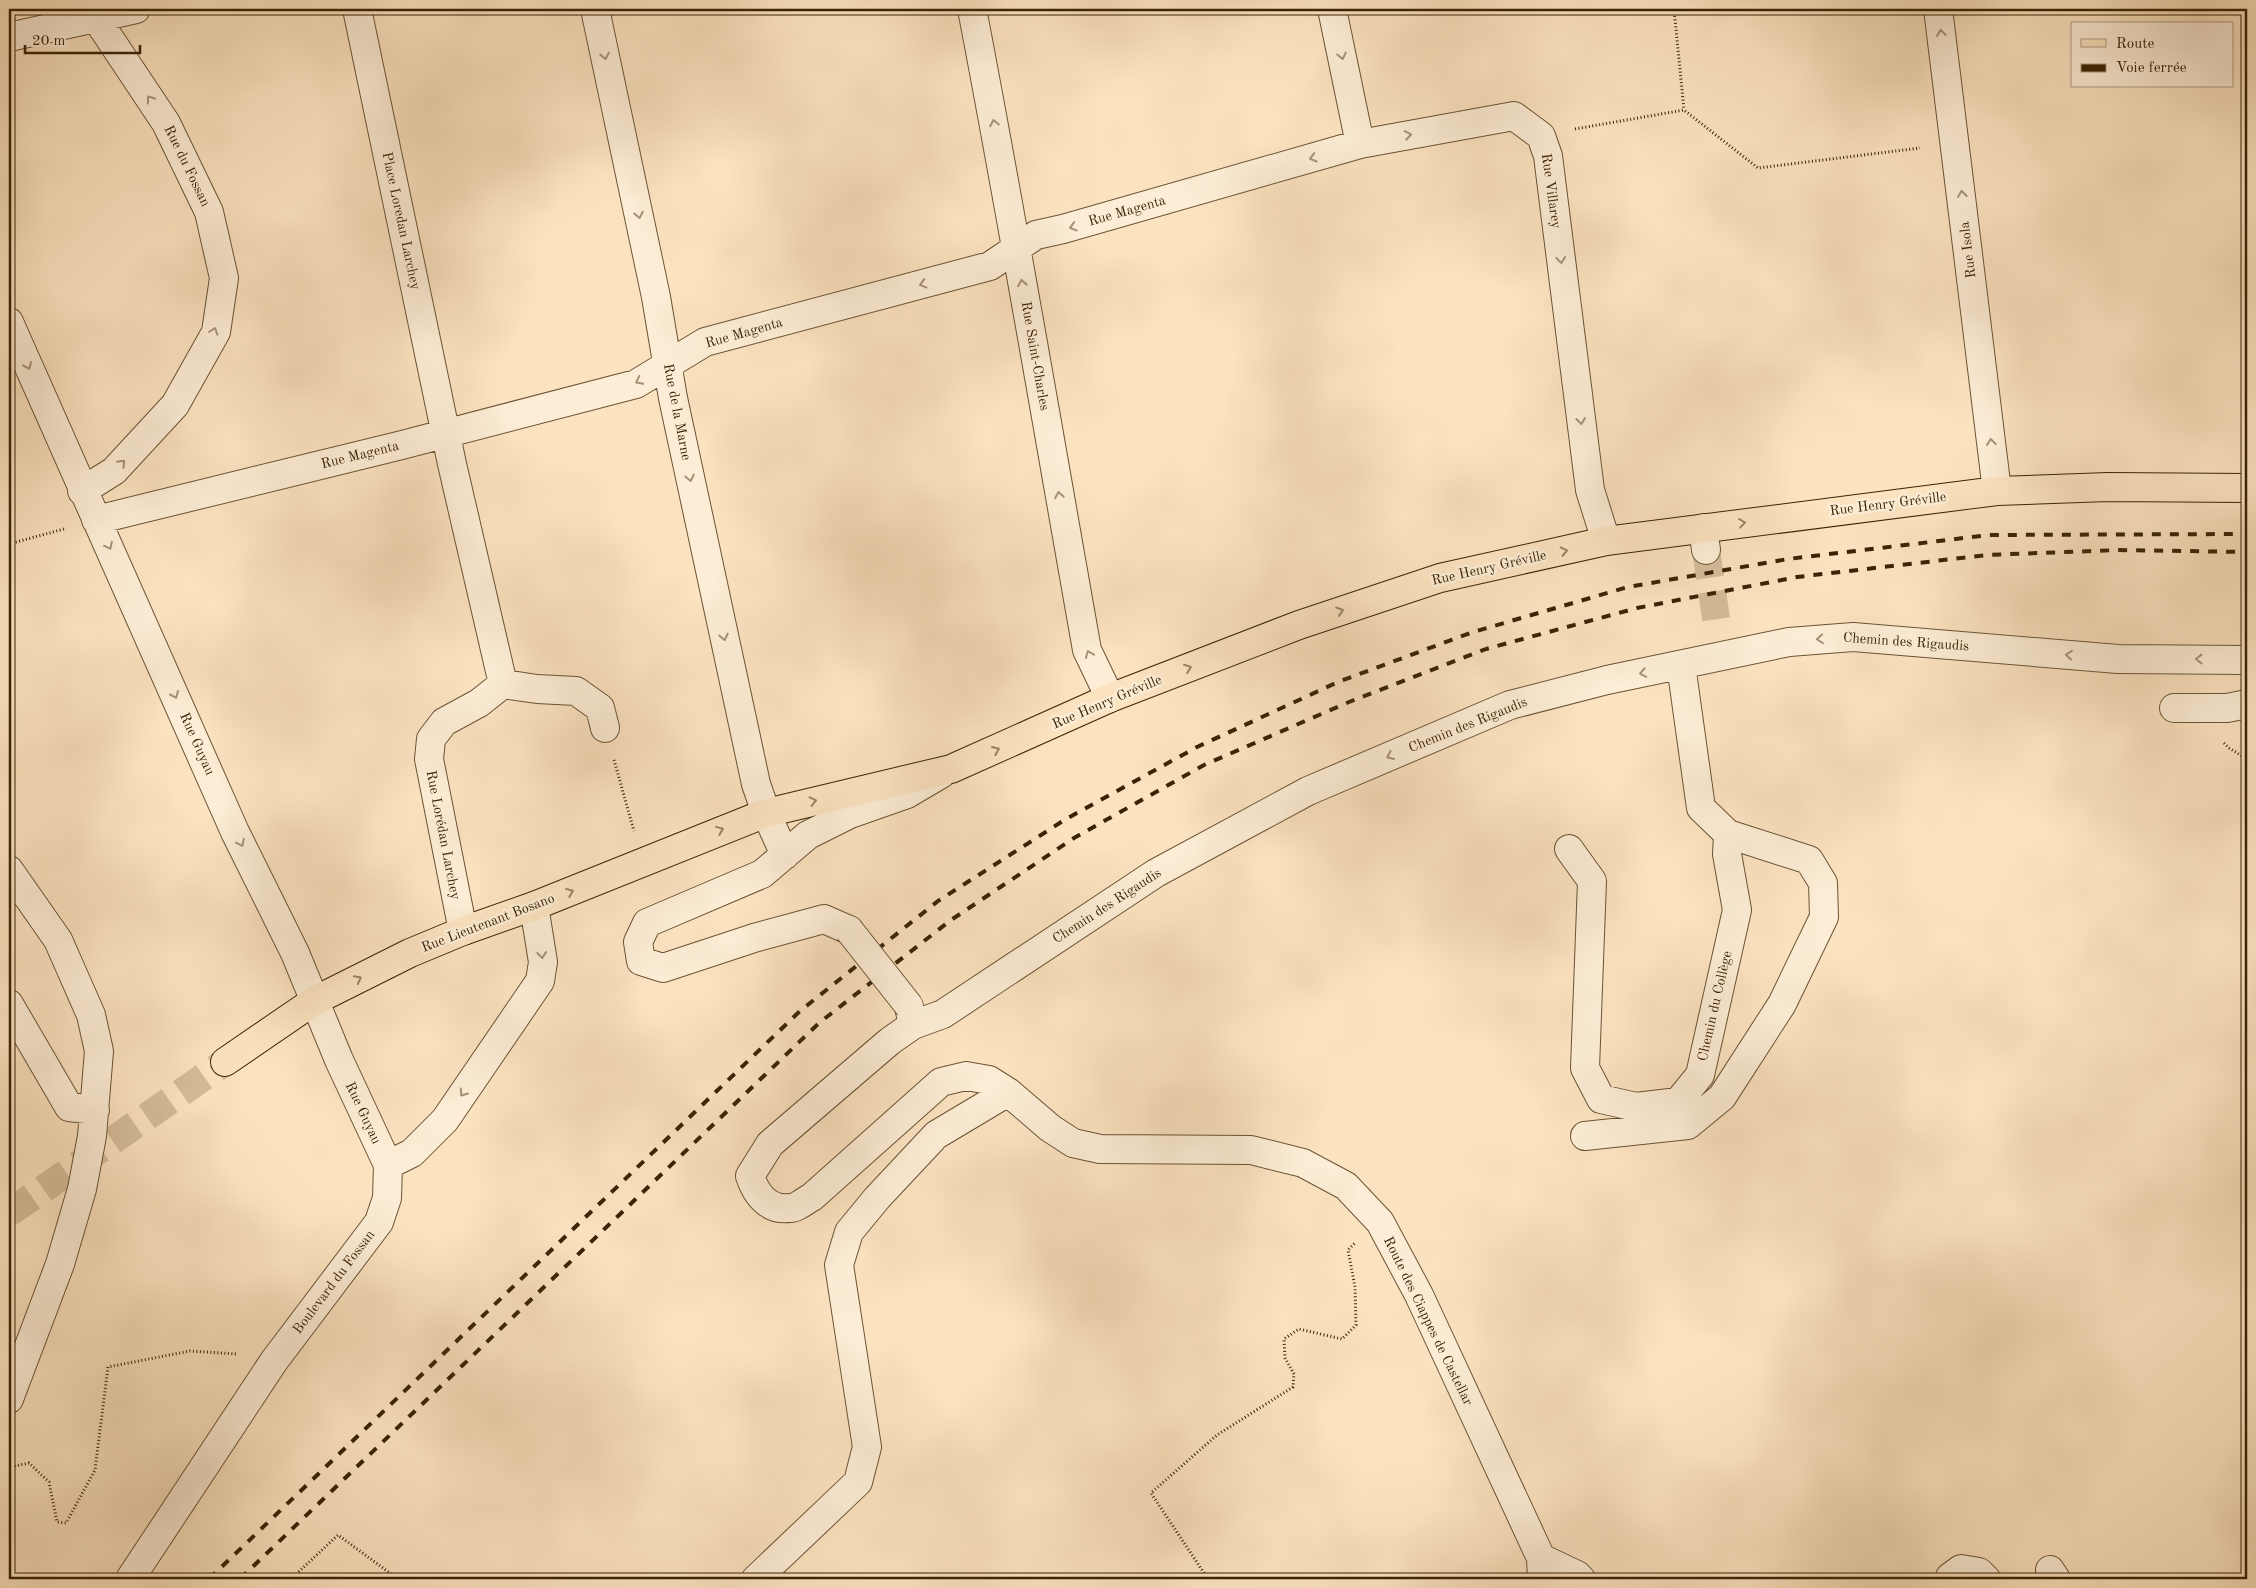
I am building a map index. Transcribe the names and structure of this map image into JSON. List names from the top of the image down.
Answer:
{
  "streets": {
    "main road": ["Rue Henry Gréville", "Rue Lieutenant Bosano"],
    "street": [
      "Rue du Fossan",
      "Rue Villarey",
      "Rue Magenta",
      "Place Loredan Larchey",
      "Rue Isola",
      "Rue Saint-Charles",
      "Rue de la Marne",
      "Chemin des Rigaudis",
      "Rue Guyau",
      "Rue Lorédan Larchey",
      "Chemin du Collège",
      "Boulevard du Fossan",
      "Route des Ciappes de Castellar"
    ]
  },
  "crossings": [
    ["Rue du Fossan", "Rue Guyau"],
    ["Rue Villarey", "Rue Magenta"],
    ["Rue Villarey", "Rue Henry Gréville"],
    ["Rue Magenta", "Place Loredan Larchey"],
    ["Rue Magenta", "Rue Saint-Charles"],
    ["Rue Magenta", "Rue de la Marne"],
    ["Rue Magenta", "Rue Guyau"],
    ["Rue Isola", "Rue Henry Gréville"],
    ["Rue Saint-Charles", "Rue Henry Gréville"],
    ["Rue de la Marne", "Rue Henry Gréville"],
    ["Rue de la Marne", "Rue Lieutenant Bosano"],
    ["Rue Henry Gréville", "Rue Lieutenant Bosano"],
    ["Chemin des Rigaudis", "Route des Ciappes de Castellar"],
    ["Rue Guyau", "Rue Lieutenant Bosano"],
    ["Rue Guyau", "Boulevard du Fossan"],
    ["Rue Lorédan Larchey", "Rue Lieutenant Bosano"]
  ],
  "one_way": [
    "Rue du Fossan",
    "Rue Magenta",
    "Rue Isola",
    "Rue Saint-Charles",
    "Rue Henry Gréville",
    "Chemin des Rigaudis",
    "Rue Lieutenant Bosano"
  ],
  "legend": ["Route", "Voie ferrée"],
  "scale_bar": "20 m"
}
